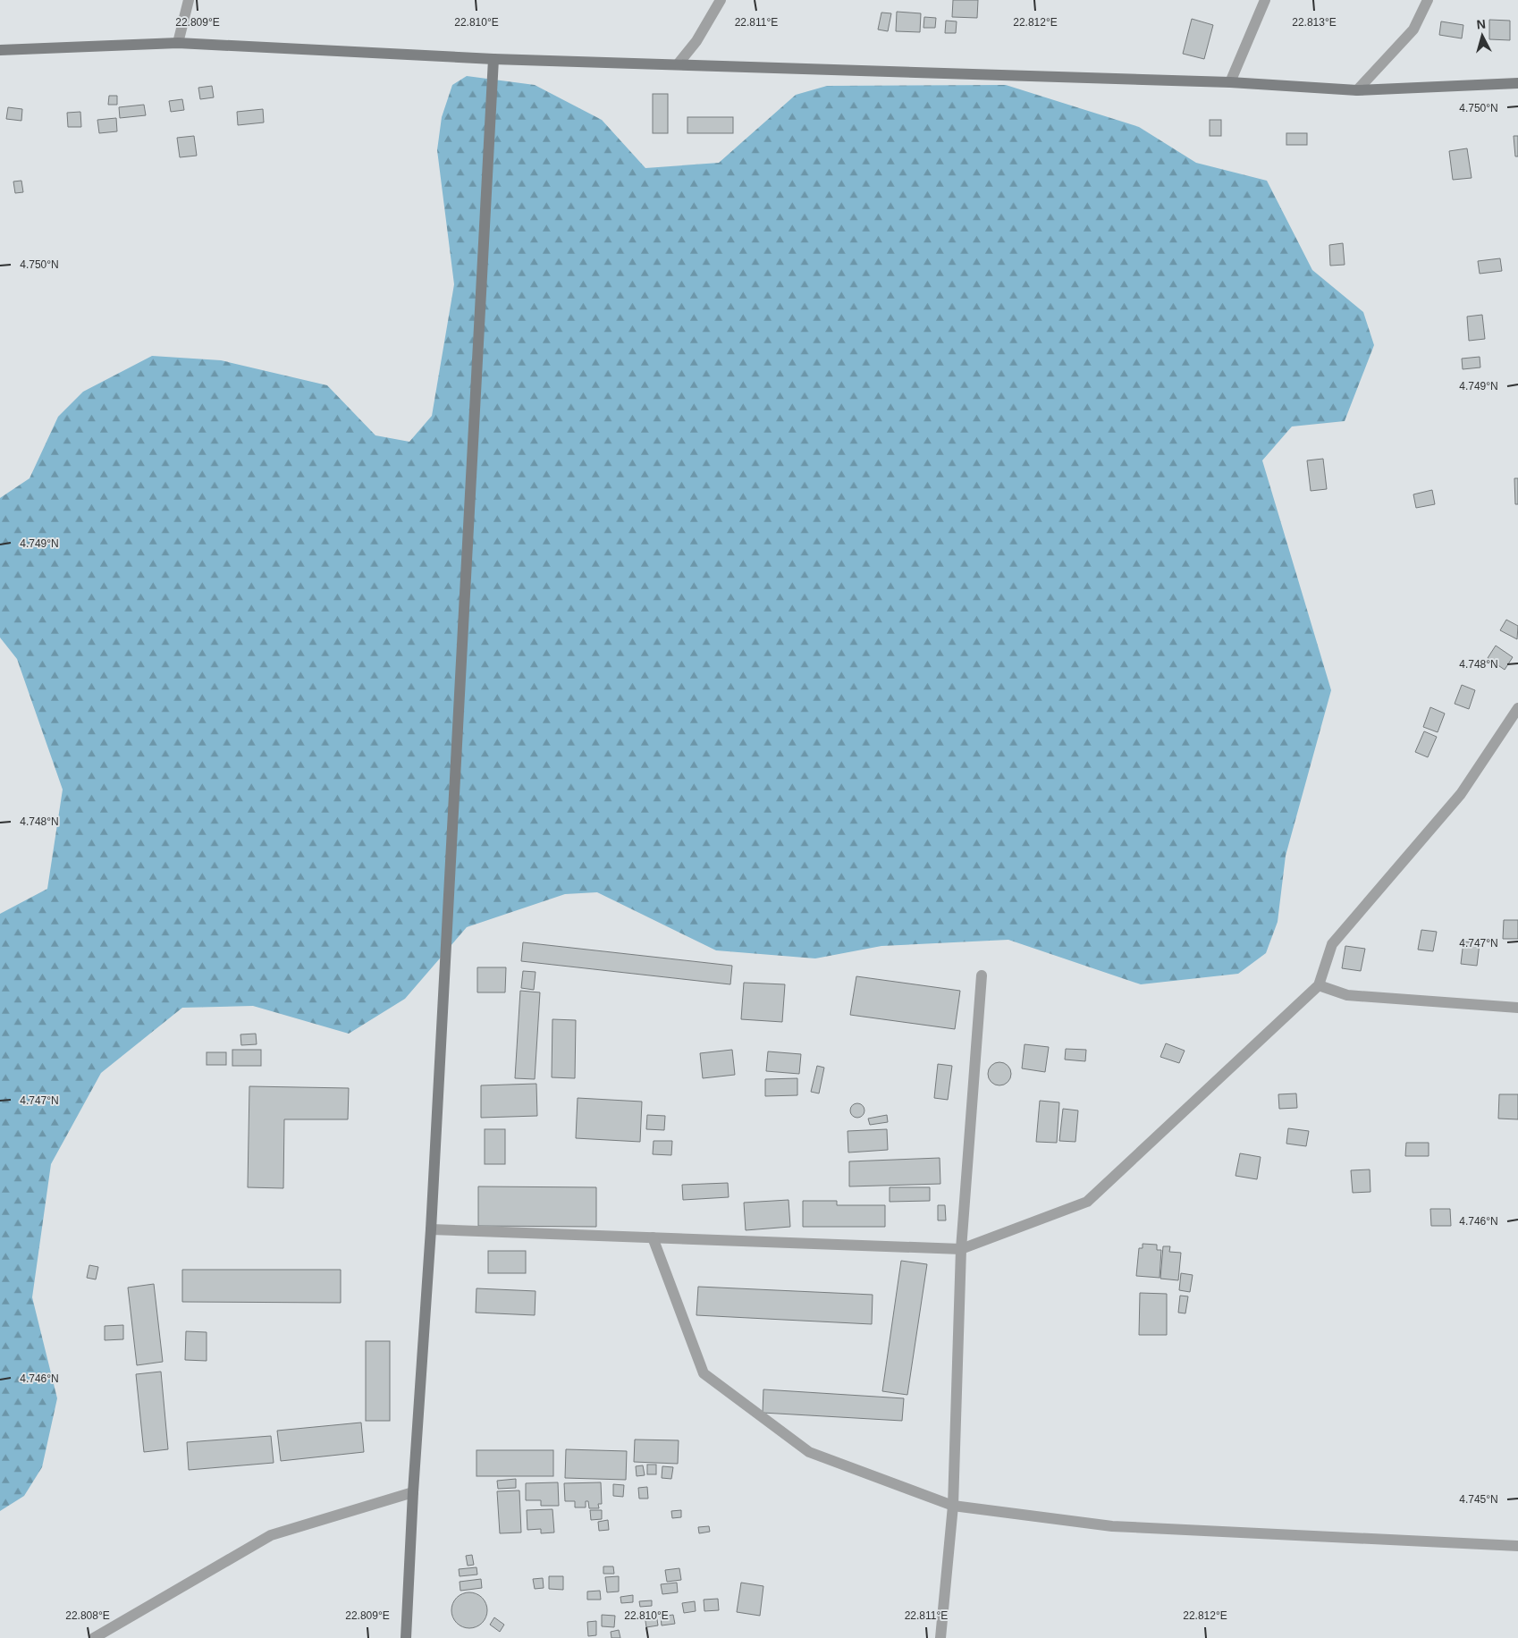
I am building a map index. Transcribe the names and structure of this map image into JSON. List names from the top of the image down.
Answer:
{
  "north": "top",
  "coordinates": [
    "22.809°E",
    "22.810°E",
    "22.811°E",
    "22.812°E",
    "22.813°E",
    "4.750°N",
    "4.749°N",
    "4.748°N",
    "4.747°N",
    "4.746°N",
    "4.745°N",
    "22.808°E"
  ]
}
